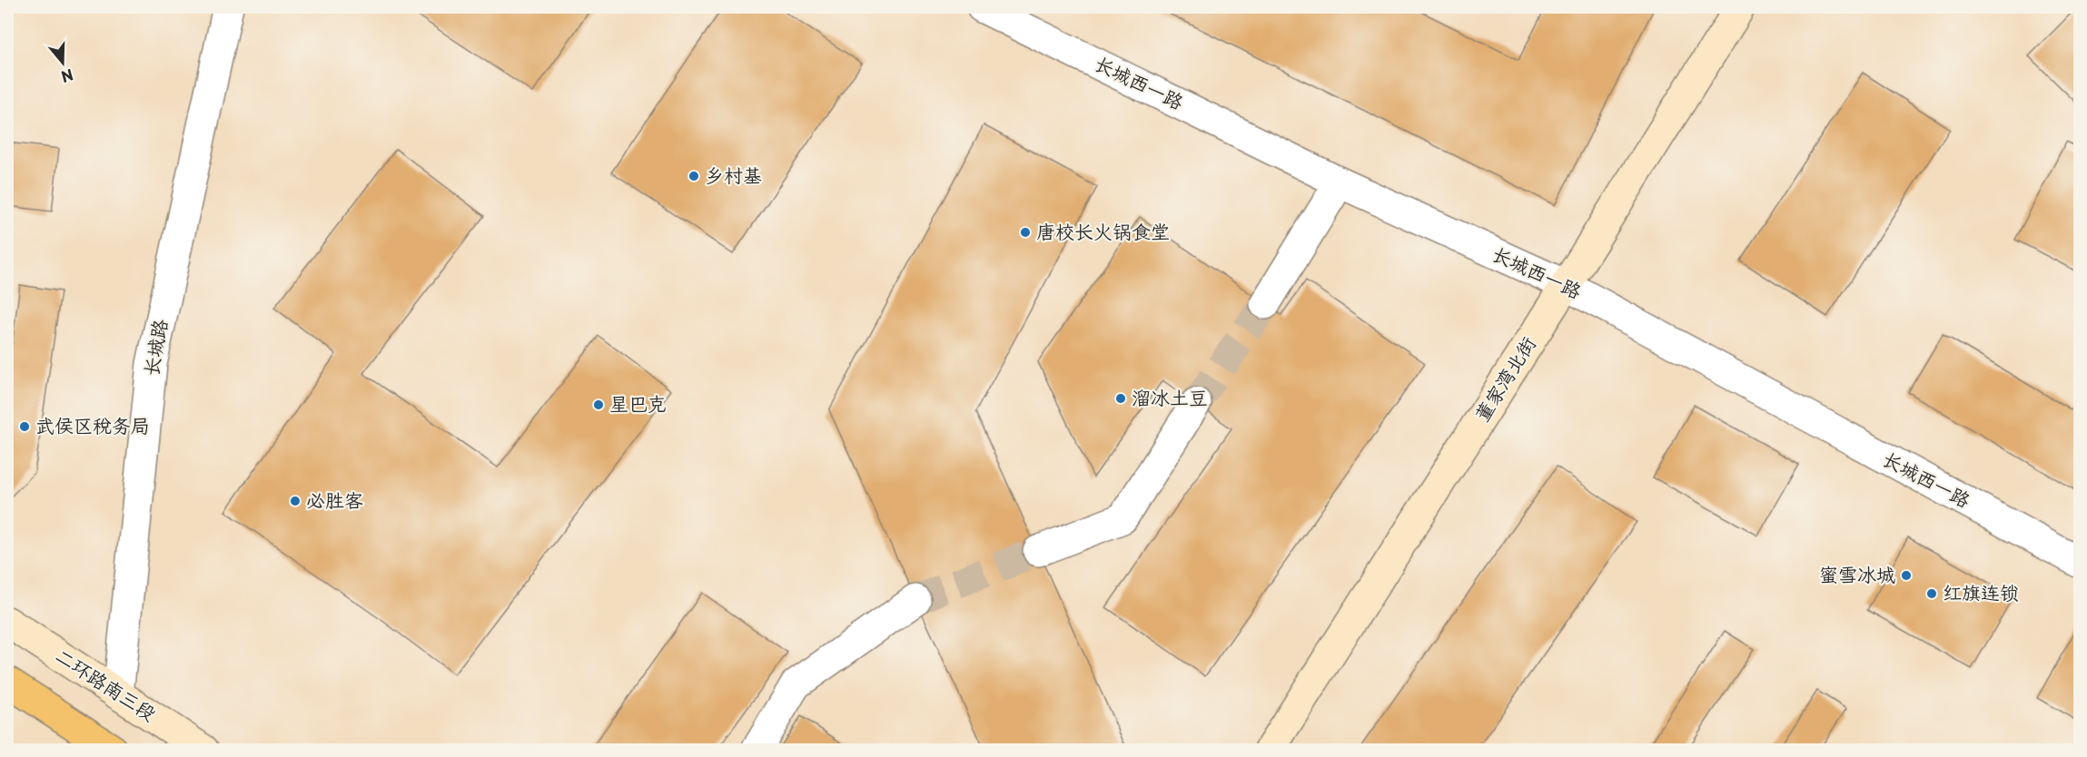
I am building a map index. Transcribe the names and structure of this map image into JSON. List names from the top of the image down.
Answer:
{
  "streets": {
    "street": [
      "长城西一路",
      "长城路",
      "董家湾北街",
      "二环路南三段"
    ]
  },
  "crossings": [
    ["长城西一路", "董家湾北街"],
    ["长城路", "二环路南三段"]
  ],
  "places": [
    "乡村基",
    "唐校长火锅食堂",
    "溜冰土豆",
    "星巴克",
    "武侯区税务局",
    "必胜客",
    "蜜雪冰城",
    "红旗连锁"
  ],
  "north": "bottom"
}
